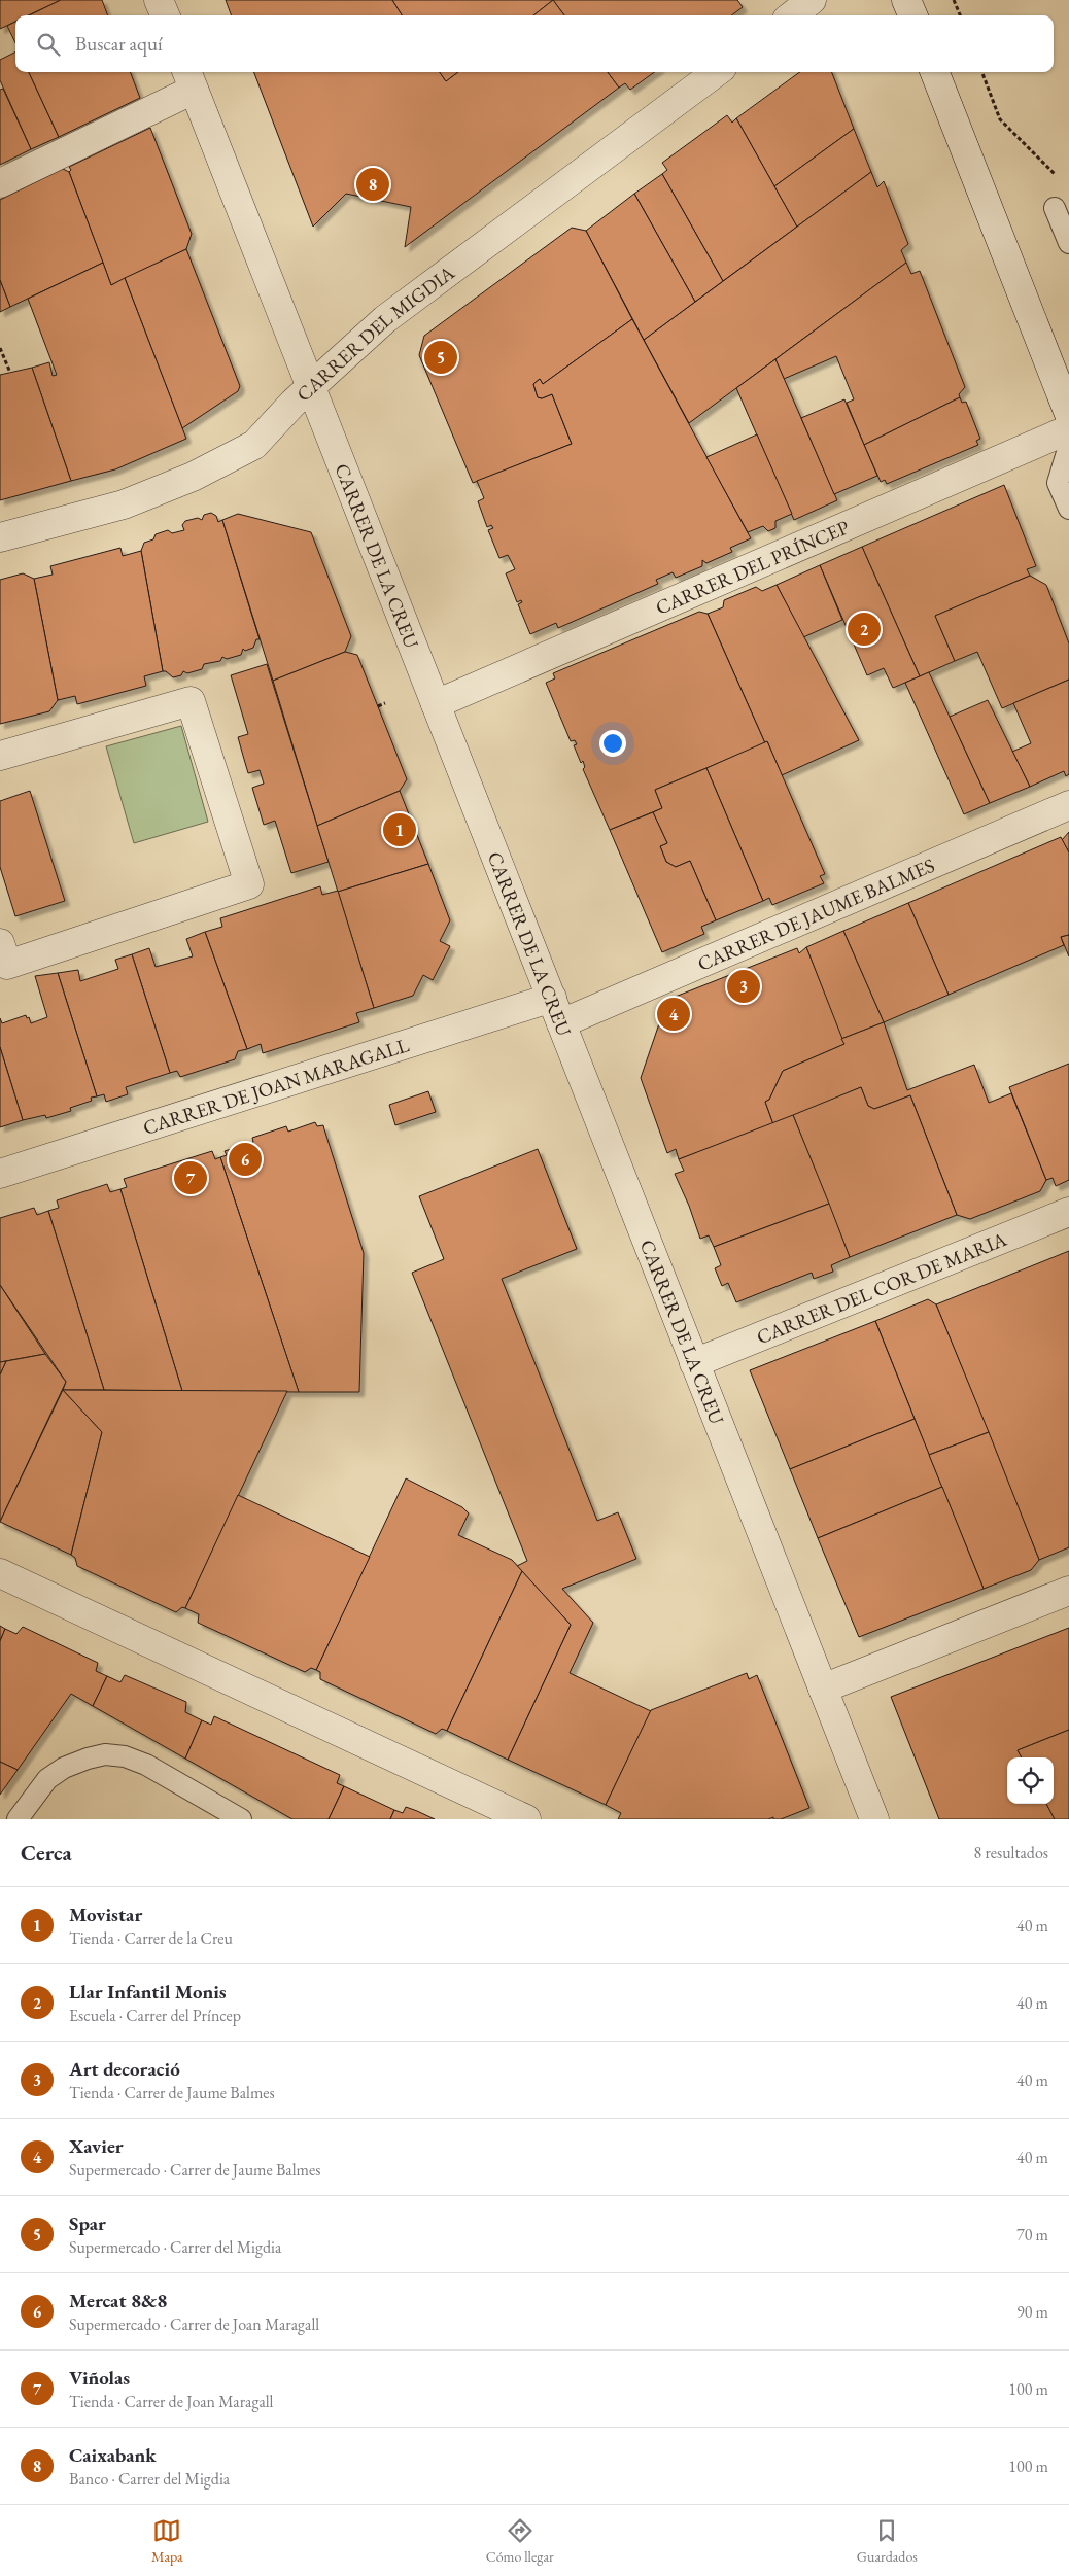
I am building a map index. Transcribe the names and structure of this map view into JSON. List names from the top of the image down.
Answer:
{
  "streets": {
    "street": [
      "CARRER DEL MIGDIA",
      "CARRER DE LA CREU",
      "CARRER DEL PRÍNCEP",
      "CARRER DE JAUME BALMES",
      "CARRER DE JOAN MARAGALL",
      "CARRER DEL COR DE MARIA"
    ]
  },
  "crossings": [
    ["CARRER DEL MIGDIA", "CARRER DE LA CREU"],
    ["CARRER DE LA CREU", "CARRER DEL PRÍNCEP"],
    ["CARRER DE LA CREU", "CARRER DE JAUME BALMES"],
    ["CARRER DE LA CREU", "CARRER DE JOAN MARAGALL"],
    ["CARRER DE LA CREU", "CARRER DEL COR DE MARIA"]
  ],
  "page": {
    "search": "Buscar aquí",
    "pins": [
      "8",
      "5",
      "2",
      "1",
      "3",
      "4",
      "6",
      "7"
    ],
    "heading": ["Cerca", "8 resultados"],
    "list": [
      {
        "mark": "1",
        "name": "Movistar",
        "note": "Tienda · Carrer de la Creu",
        "value": "40 m"
      },
      {
        "mark": "2",
        "name": "Llar Infantil Monis",
        "note": "Escuela · Carrer del Príncep",
        "value": "40 m"
      },
      {
        "mark": "3",
        "name": "Art decoració",
        "note": "Tienda · Carrer de Jaume Balmes",
        "value": "40 m"
      },
      {
        "mark": "4",
        "name": "Xavier",
        "note": "Supermercado · Carrer de Jaume Balmes",
        "value": "40 m"
      },
      {
        "mark": "5",
        "name": "Spar",
        "note": "Supermercado · Carrer del Migdia",
        "value": "70 m"
      },
      {
        "mark": "6",
        "name": "Mercat 8&8",
        "note": "Supermercado · Carrer de Joan Maragall",
        "value": "90 m"
      },
      {
        "mark": "7",
        "name": "Viñolas",
        "note": "Tienda · Carrer de Joan Maragall",
        "value": "100 m"
      },
      {
        "mark": "8",
        "name": "Caixabank",
        "note": "Banco · Carrer del Migdia",
        "value": "100 m"
      }
    ],
    "nav": ["Mapa", "Cómo llegar", "Guardados"]
  }
}
